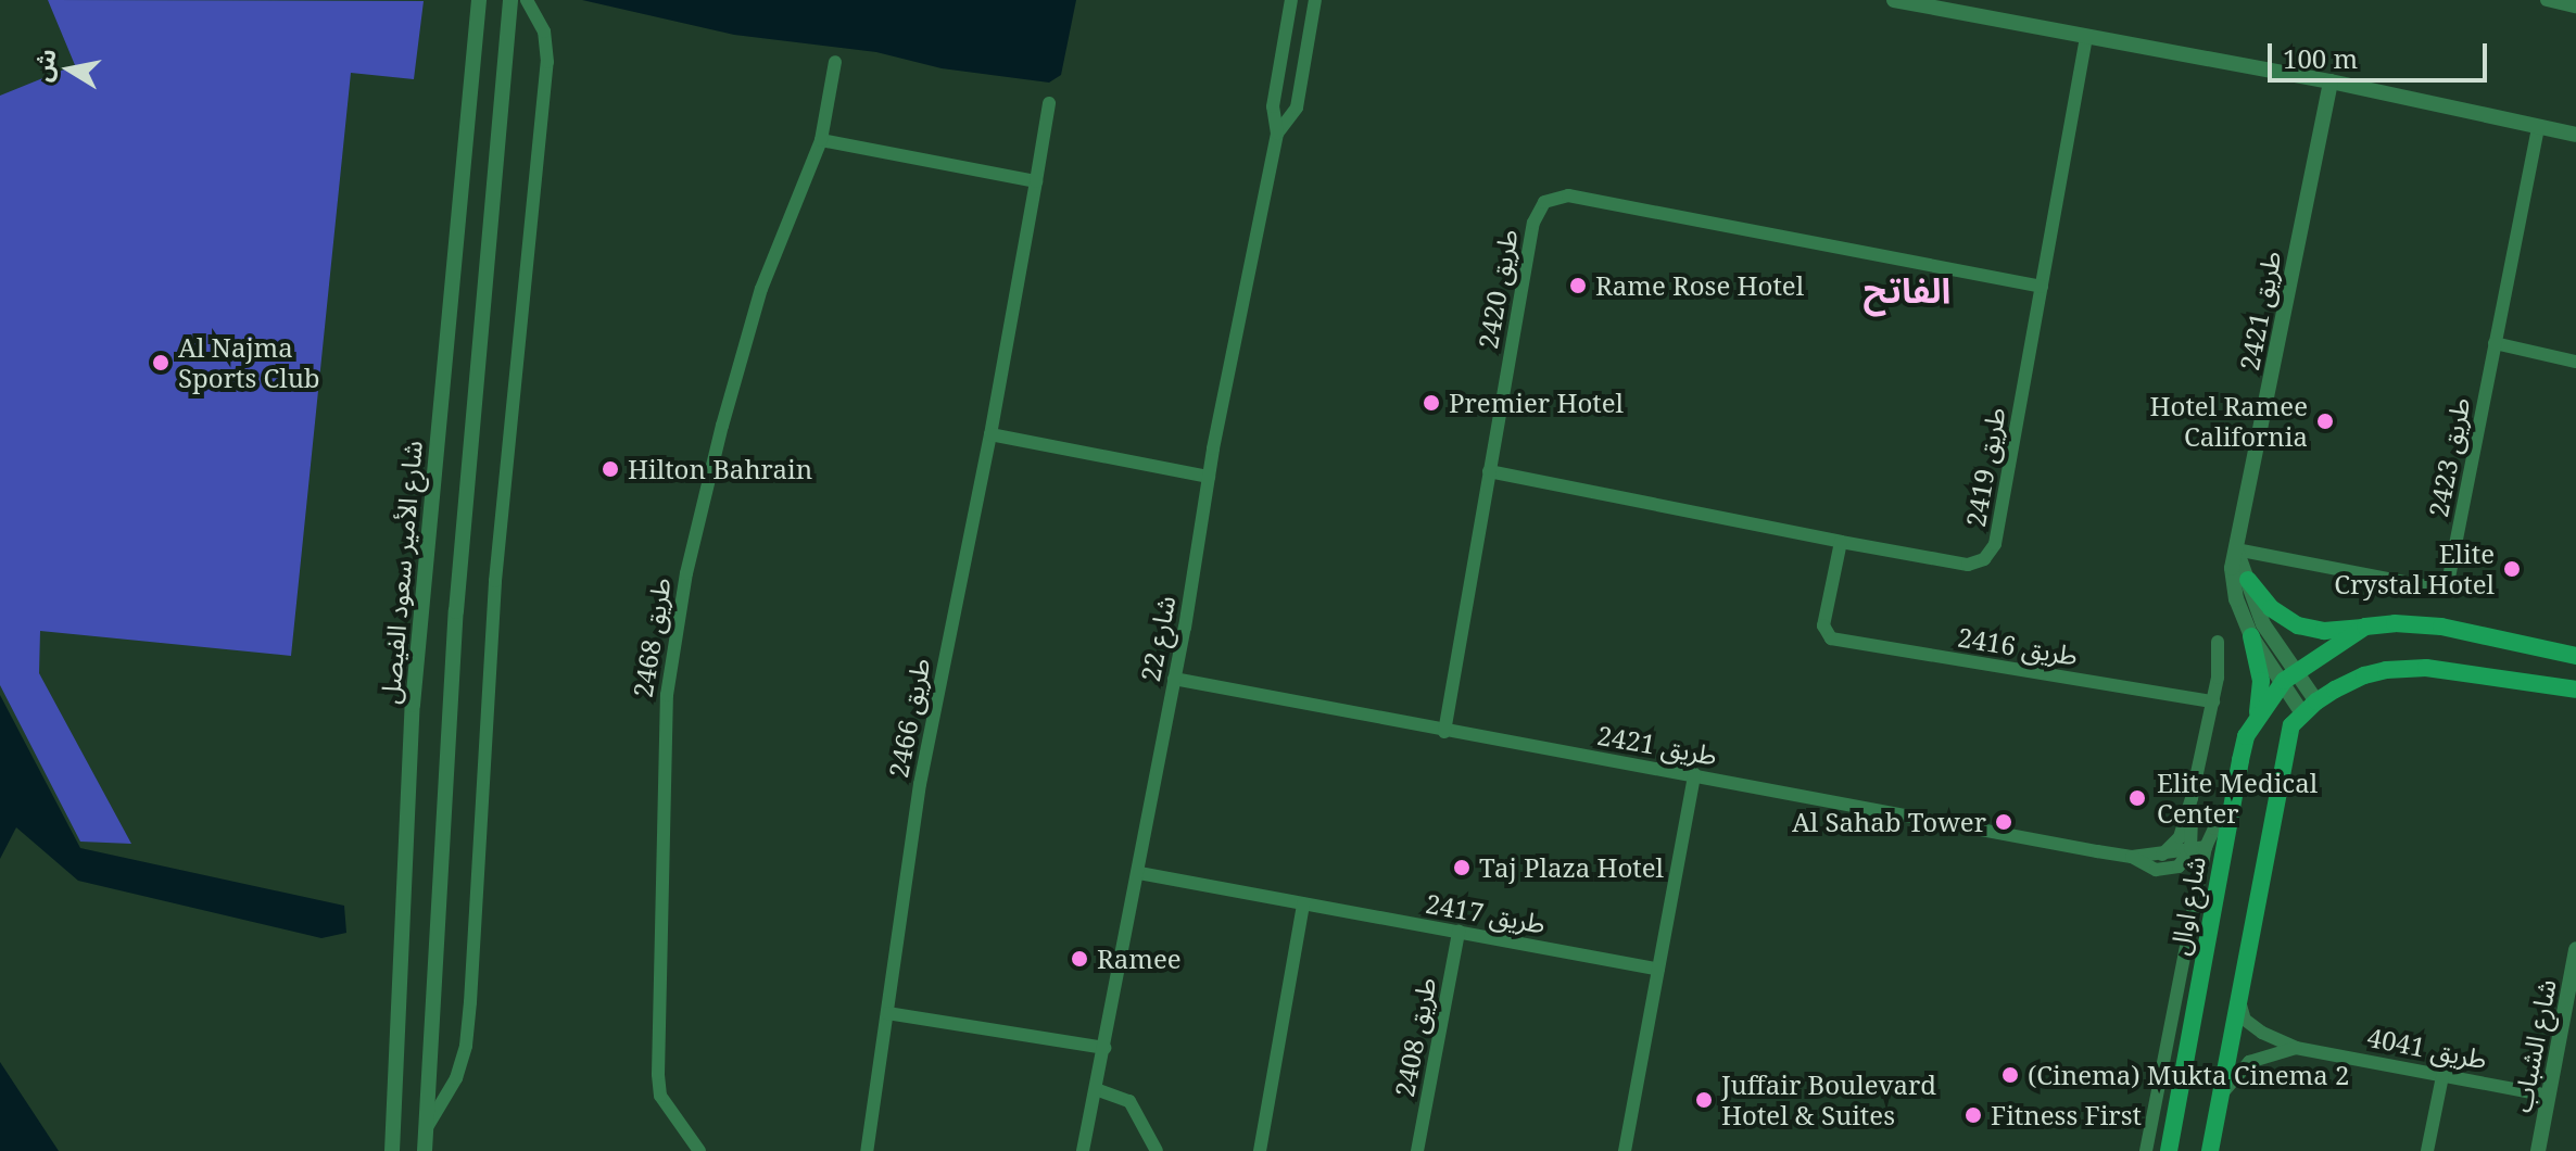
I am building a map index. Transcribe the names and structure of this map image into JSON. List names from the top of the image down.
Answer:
{
  "streets": {
    "main road": ["شارع اوال"],
    "street": [
      "طريق 2420",
      "طريق 2421",
      "طريق 2423",
      "طريق 2419",
      "شارع الأمير سعود الفيصل",
      "طريق 2468",
      "شارع 22",
      "طريق 2416",
      "طريق 2466",
      "طريق 2417",
      "طريق 2408",
      "شارع الشباب",
      "طريق 4041"
    ]
  },
  "crossings": [
    ["طريق 2420", "طريق 2421"],
    ["طريق 2420", "طريق 2419"],
    ["طريق 2421", "طريق 2423"],
    ["طريق 2421", "شارع 22"],
    ["طريق 2421", "شارع اوال"],
    ["طريق 2419", "طريق 2416"],
    ["شارع 22", "طريق 2417"],
    ["طريق 2417", "طريق 2408"],
    ["شارع الشباب", "طريق 4041"]
  ],
  "districts": ["الفاتح"],
  "places": [
    "Rame Rose Hotel",
    "Al Najma Sports Club",
    "Premier Hotel",
    "Hotel Ramee California",
    "Hilton Bahrain",
    "Elite Crystal Hotel",
    "Elite Medical Center",
    "Al Sahab Tower",
    "Taj Plaza Hotel",
    "Ramee",
    "(Cinema) Mukta Cinema 2",
    "Juffair Boulevard Hotel & Suites",
    "Fitness First"
  ],
  "scale_bar": "100 m",
  "north": "left"
}
